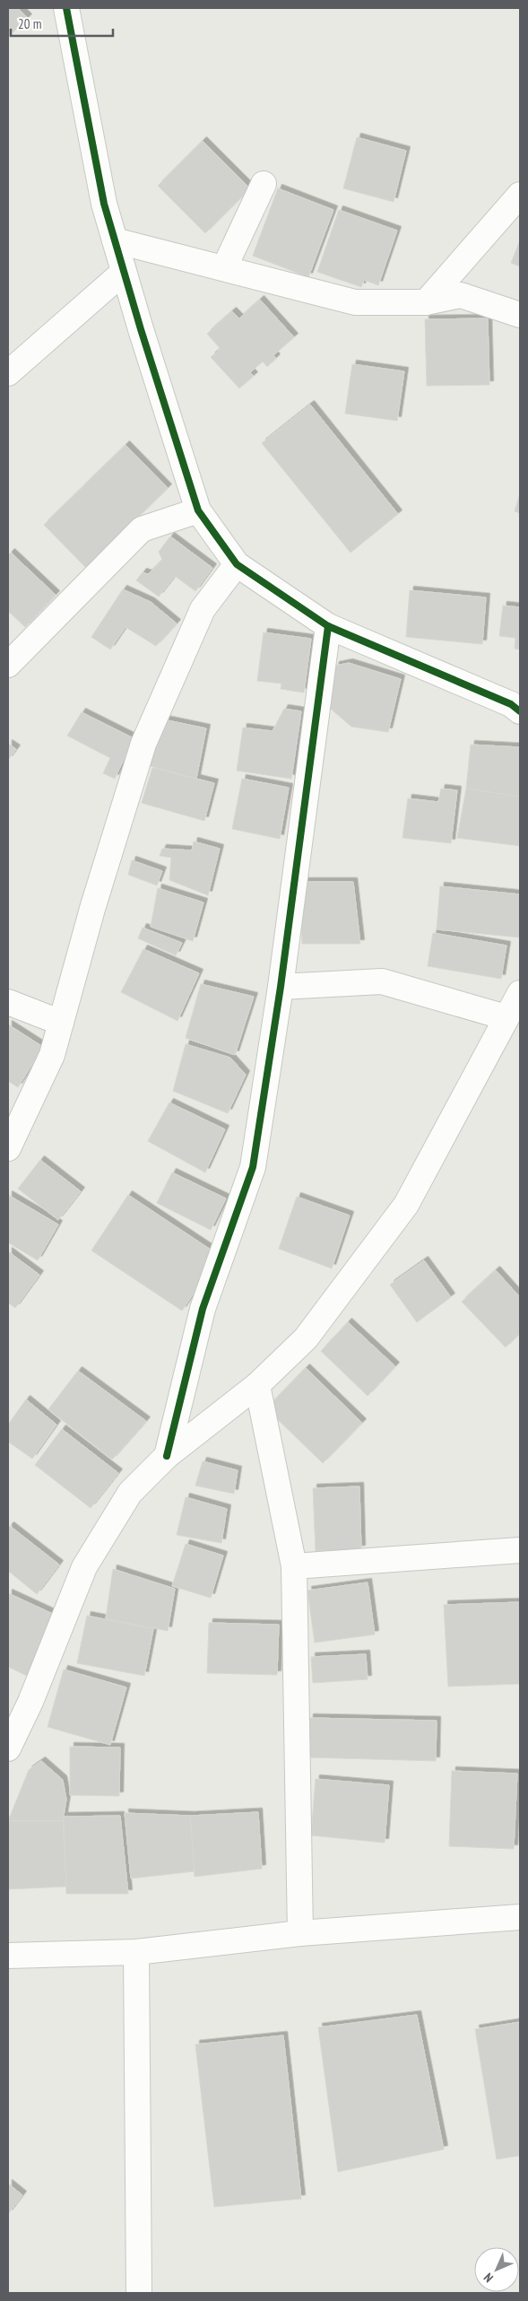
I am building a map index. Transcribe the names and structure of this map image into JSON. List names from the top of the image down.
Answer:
{
  "scale_bar": "20 m",
  "north": "bottom left"
}
